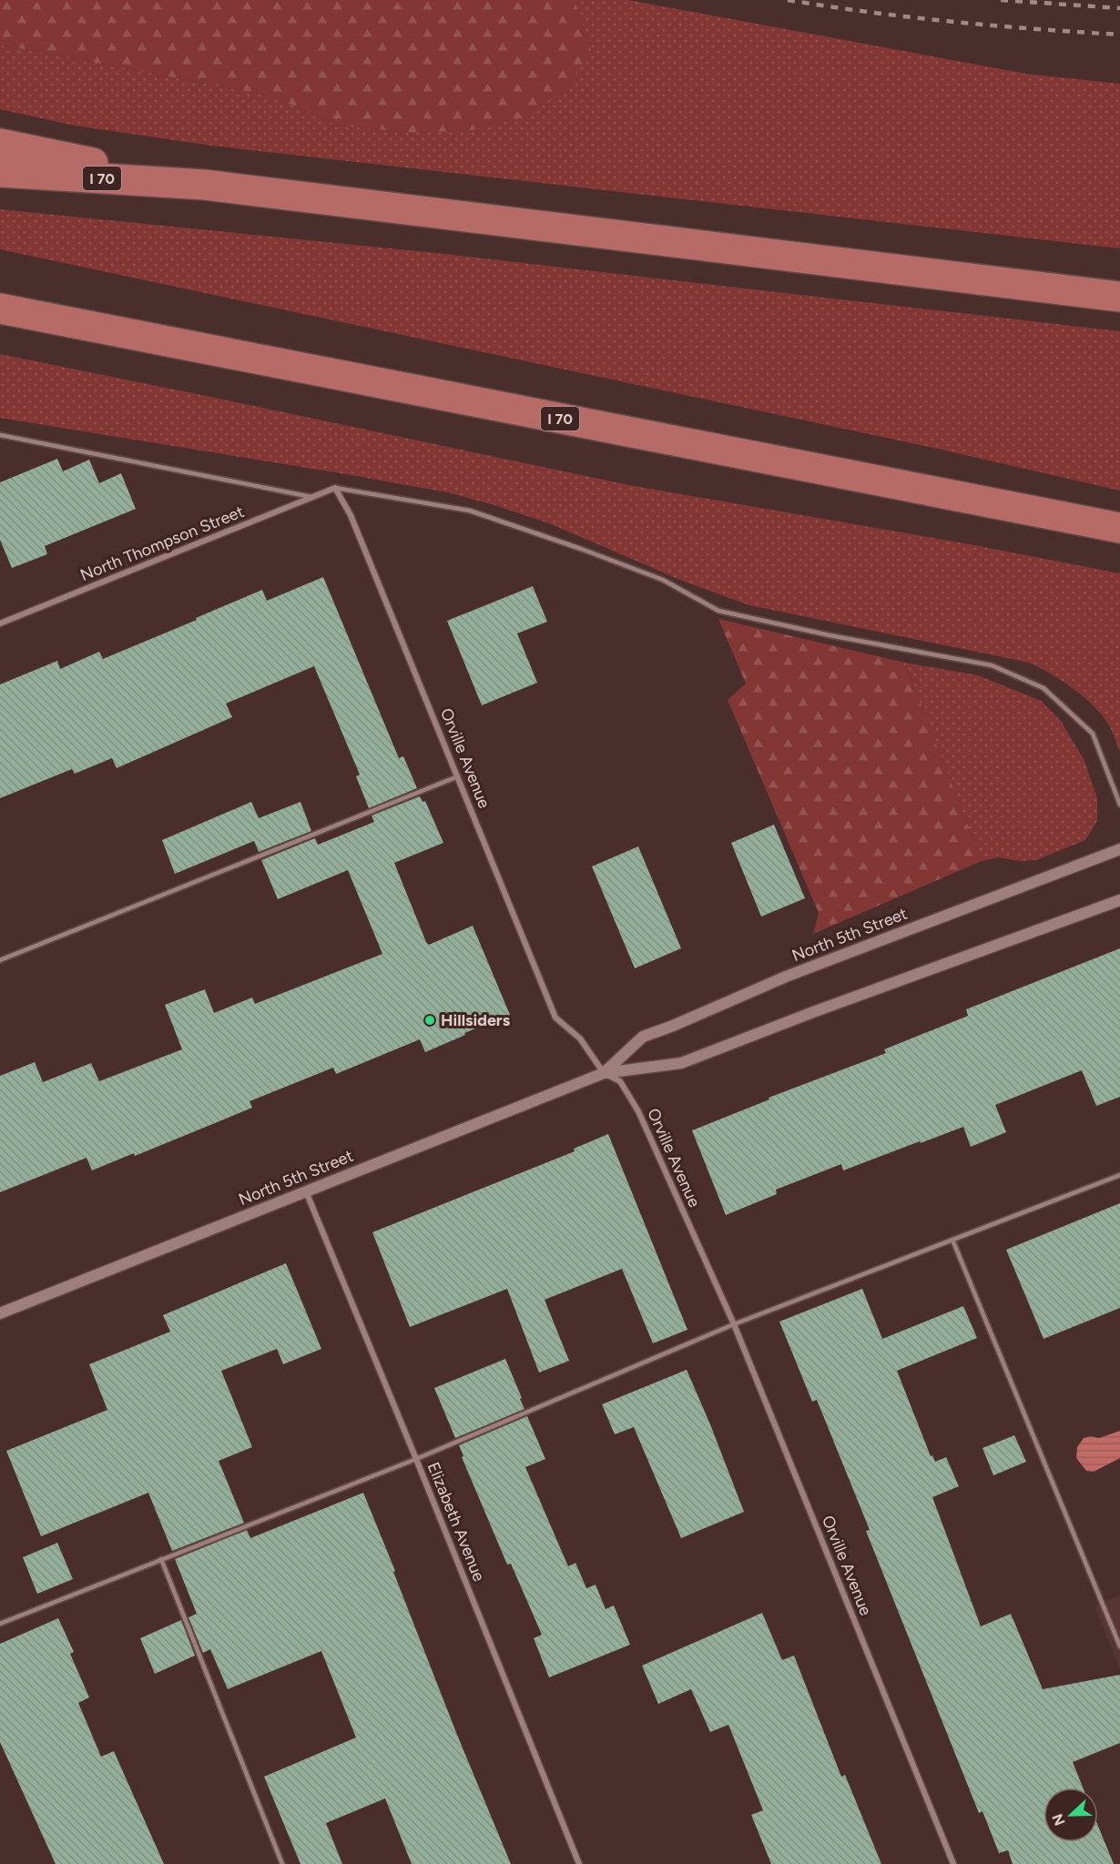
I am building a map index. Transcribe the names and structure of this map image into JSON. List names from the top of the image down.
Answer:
{
  "streets": {
    "highway": ["I 70"],
    "main road": ["North 5th Street"],
    "street": ["North Thompson Street", "Orville Avenue", "Elizabeth Avenue"]
  },
  "crossings": [
    ["North Thompson Street", "Orville Avenue"],
    ["Orville Avenue", "North 5th Street"],
    ["North 5th Street", "Elizabeth Avenue"]
  ],
  "places": ["Hillsiders"],
  "north": "left"
}
